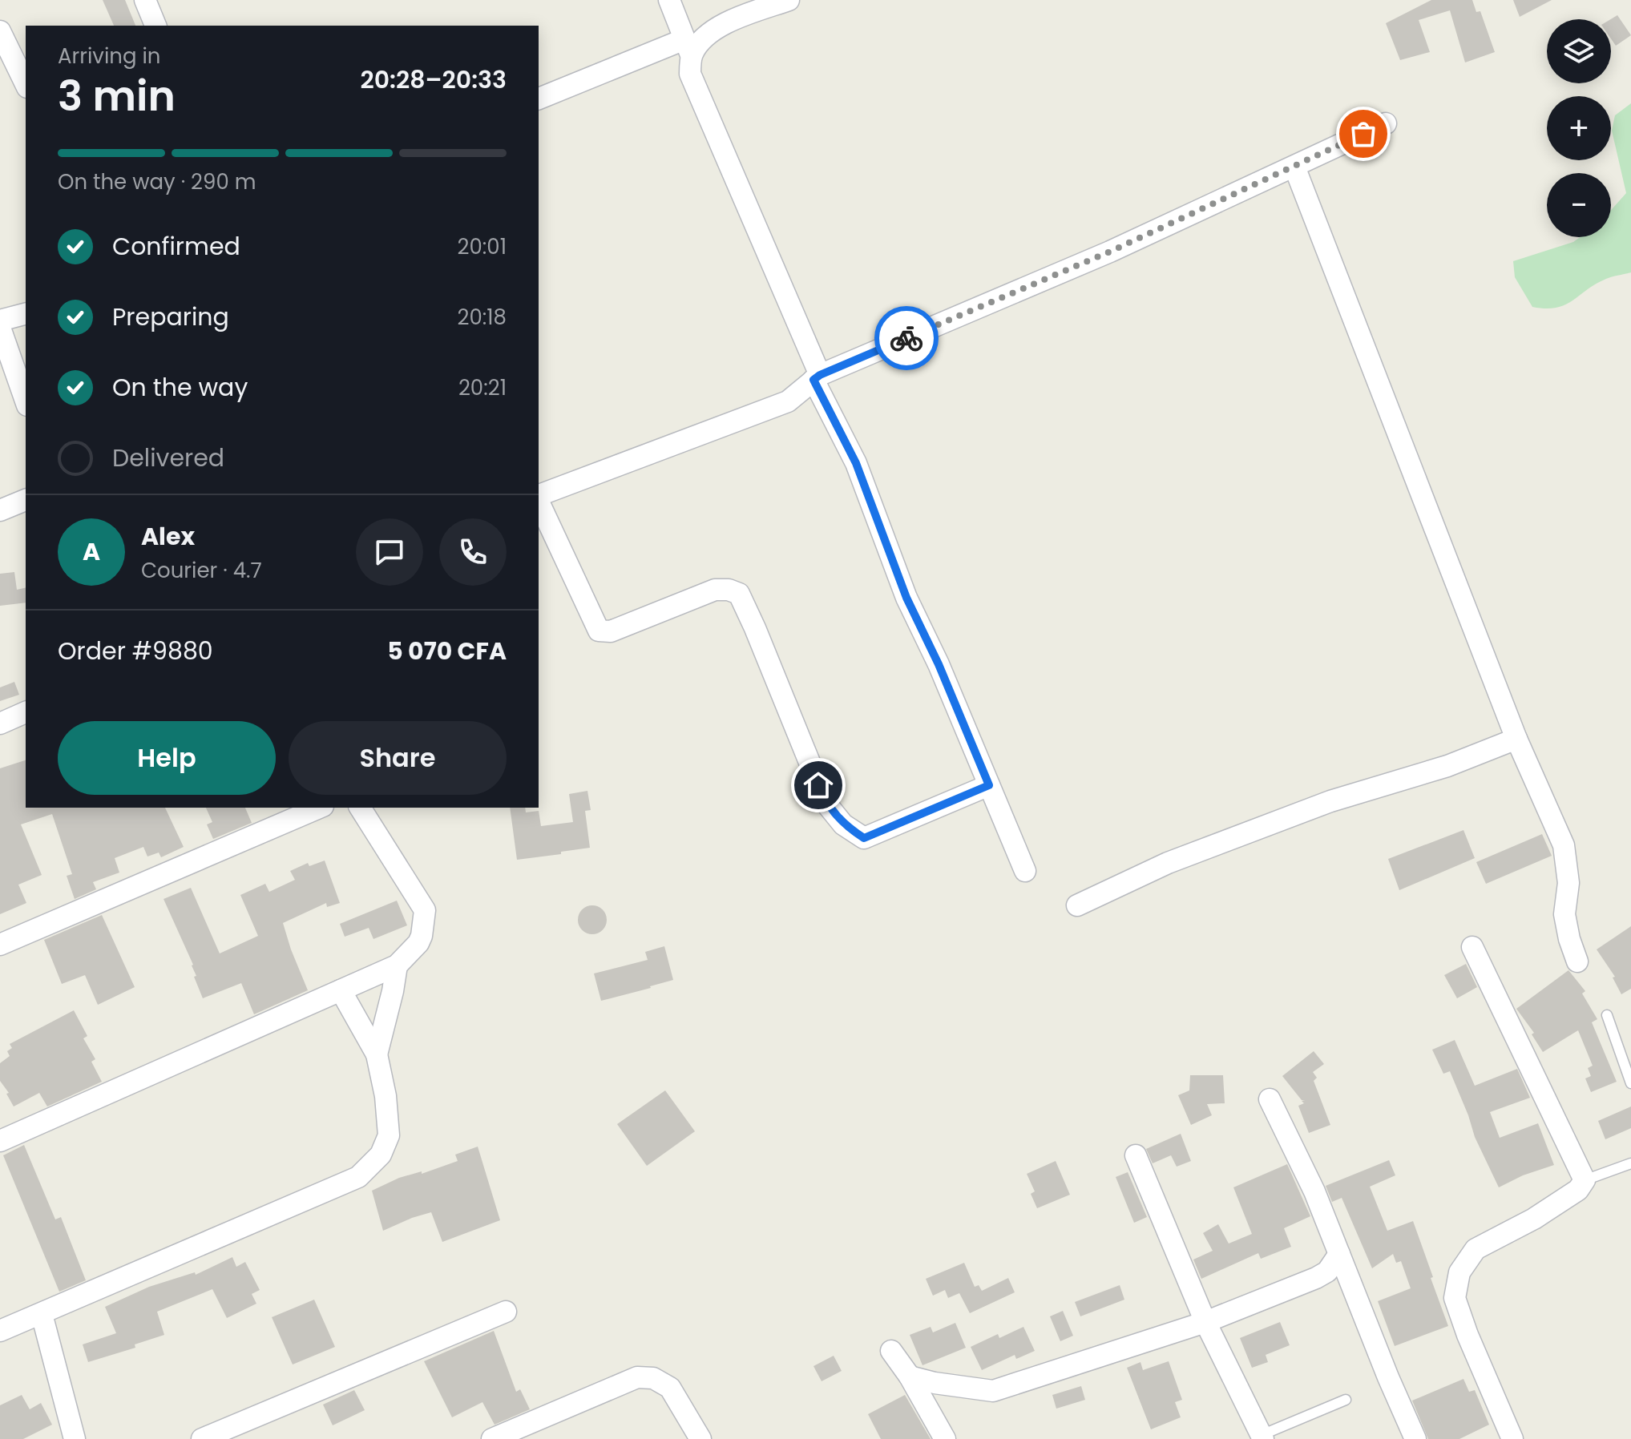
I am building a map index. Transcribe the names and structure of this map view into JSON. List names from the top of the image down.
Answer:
{
  "page": {
    "map_buttons": ["+", "−"],
    "heading": ["3 min", "Arriving in", "20:28–20:33"],
    "panel": [
      "Alex",
      "Courier · 4.7",
      "Order #9880",
      "5 070 CFA"
    ],
    "bar": "On the way · 290 m",
    "list": [
      ["Confirmed", "20:01"],
      ["Preparing", "20:18"],
      ["On the way", "20:21"],
      "Delivered"
    ],
    "round": "A",
    "buttons": ["Help", "Share"]
  }
}
